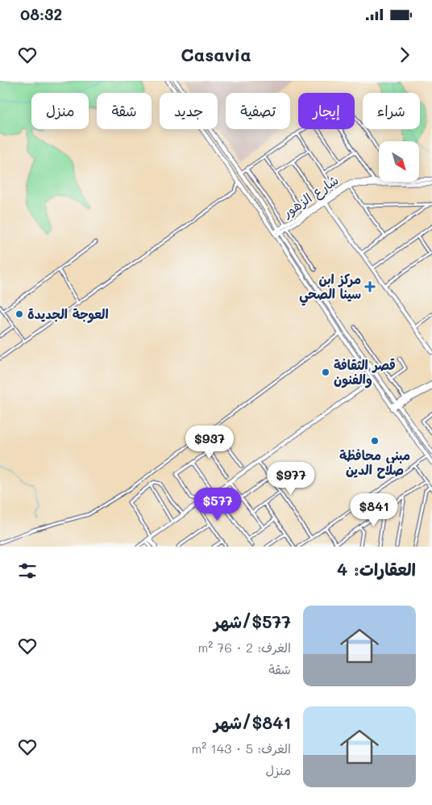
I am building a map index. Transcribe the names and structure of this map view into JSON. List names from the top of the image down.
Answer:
{
  "streets": {
    "main road": ["شارع الزهور"]
  },
  "places": {
    "health": ["مركز ابن سينا الصحي"],
    "other": ["العوجة الجديدة", "قصر الثقافة والفنون", "مبنى محافظة صلاح الدين"]
  },
  "north": "bottom right",
  "page": {
    "status": "08:32",
    "header": "Casavia",
    "chip": [
      "شراء",
      "إيجار",
      "تصفية",
      "جديد",
      "شقة",
      "منزل"
    ],
    "price": [
      "$937",
      "$977",
      "$577",
      "$841"
    ],
    "heading": "العقارات: 4",
    "list": [
      {
        "name": "$577/شهر",
        "note": "الغرف: 2 · 76 m² · شقة"
      },
      {
        "name": "$841/شهر",
        "note": "الغرف: 5 · 143 m² · منزل"
      }
    ]
  }
}
